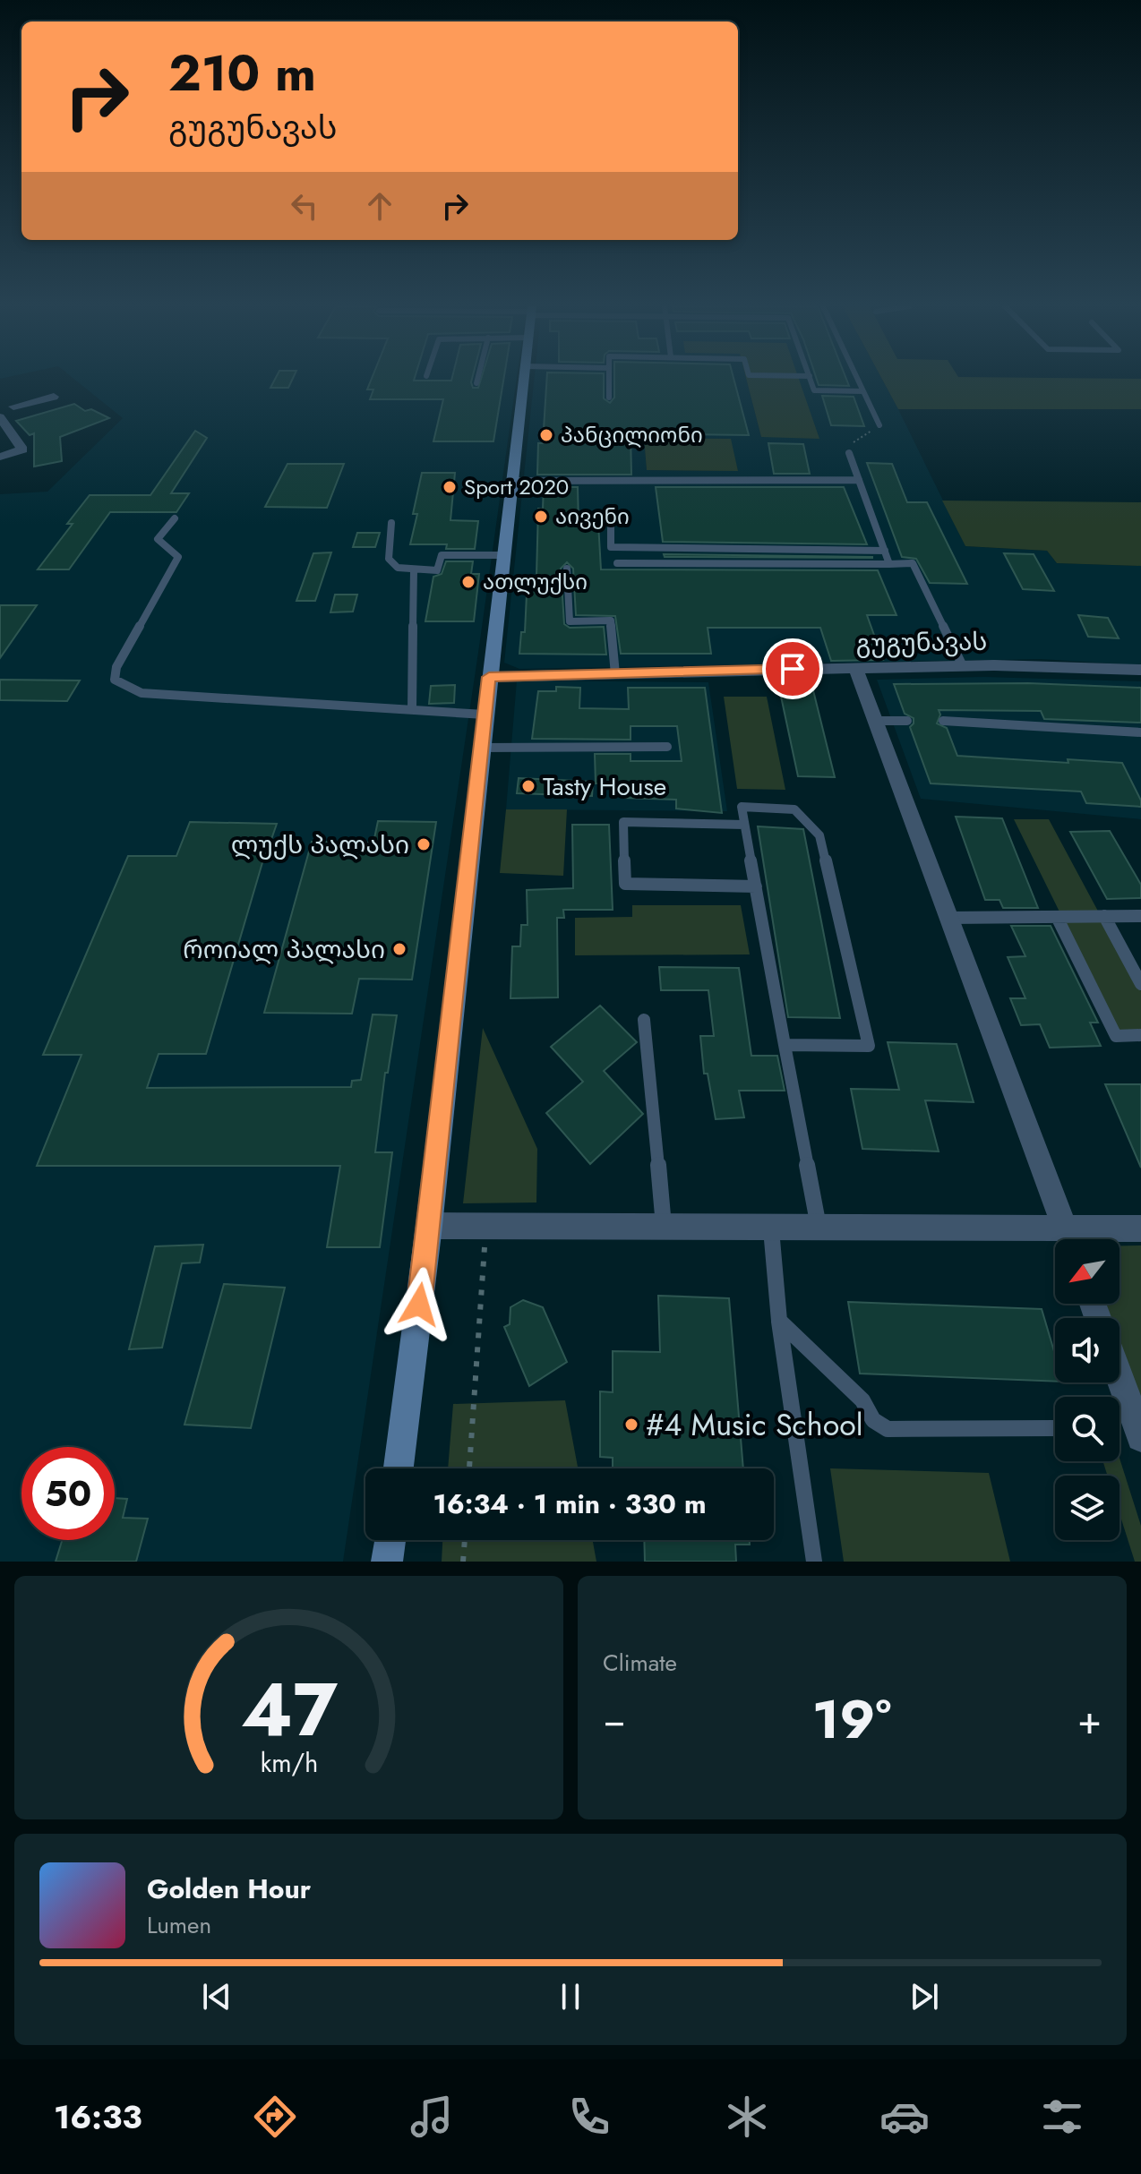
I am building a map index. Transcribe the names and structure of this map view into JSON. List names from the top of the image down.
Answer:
{
  "streets": {
    "street": ["გუგუნავას"]
  },
  "places": [
    "პანცილიონი",
    "Sport 2020",
    "აივენი",
    "ათლუქსი",
    "Tasty House",
    "ლუქს პალასი",
    "როიალ პალასი",
    "#4 Music School"
  ],
  "north": "bottom left",
  "page": {
    "turn": ["210 m", "გუგუნავას"],
    "limit": "50",
    "trip": "16:34 · 1 min · 330 m",
    "tile": "Climate",
    "heat": ["−", "19°", "+"],
    "song": ["Golden Hour", "Lumen"],
    "tabs": "16:33",
    "gauge": ["47", "km/h"]
  }
}
